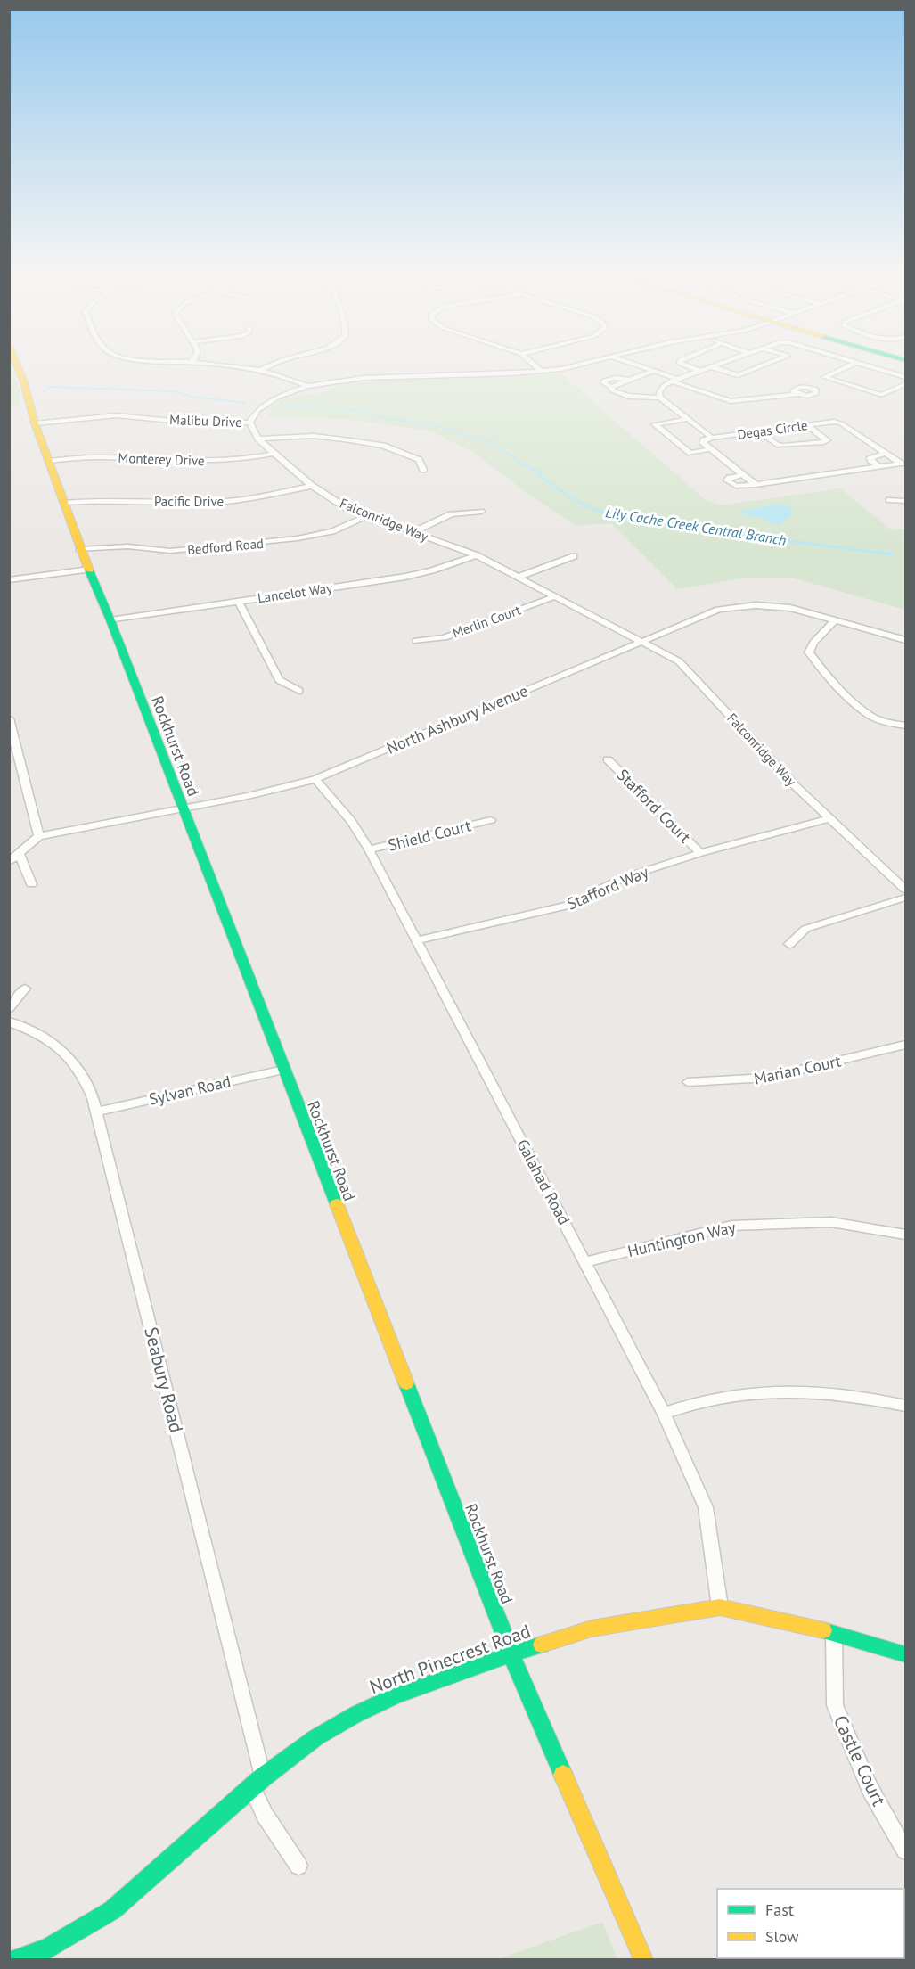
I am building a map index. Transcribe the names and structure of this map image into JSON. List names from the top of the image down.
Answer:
{
  "streets": {
    "street": [
      "Malibu Drive",
      "Degas Circle",
      "Monterey Drive",
      "Pacific Drive",
      "Falconridge Way",
      "Bedford Road",
      "Lancelot Way",
      "Merlin Court",
      "North Ashbury Avenue",
      "Rockhurst Road",
      "Stafford Court",
      "Shield Court",
      "Stafford Way",
      "Marian Court",
      "Sylvan Road",
      "Galahad Road",
      "Huntington Way",
      "Seabury Road",
      "North Pinecrest Road",
      "Castle Court"
    ]
  },
  "crossings": [
    ["Malibu Drive", "Falconridge Way"],
    ["Malibu Drive", "Rockhurst Road"],
    ["Monterey Drive", "Falconridge Way"],
    ["Monterey Drive", "Rockhurst Road"],
    ["Pacific Drive", "Falconridge Way"],
    ["Pacific Drive", "Rockhurst Road"],
    ["Falconridge Way", "Bedford Road"],
    ["Falconridge Way", "Lancelot Way"],
    ["Falconridge Way", "Merlin Court"],
    ["Falconridge Way", "North Ashbury Avenue"],
    ["Falconridge Way", "Stafford Way"],
    ["Bedford Road", "Rockhurst Road"],
    ["Lancelot Way", "Rockhurst Road"],
    ["North Ashbury Avenue", "Rockhurst Road"],
    ["North Ashbury Avenue", "Galahad Road"],
    ["Rockhurst Road", "Sylvan Road"],
    ["Rockhurst Road", "North Pinecrest Road"],
    ["Stafford Court", "Stafford Way"],
    ["Shield Court", "Galahad Road"],
    ["Stafford Way", "Galahad Road"],
    ["Sylvan Road", "Seabury Road"],
    ["Galahad Road", "Huntington Way"],
    ["Galahad Road", "North Pinecrest Road"],
    ["Seabury Road", "North Pinecrest Road"],
    ["North Pinecrest Road", "Castle Court"]
  ],
  "water": ["Lily Cache Creek Central Branch"],
  "legend": ["Fast", "Slow"]
}
